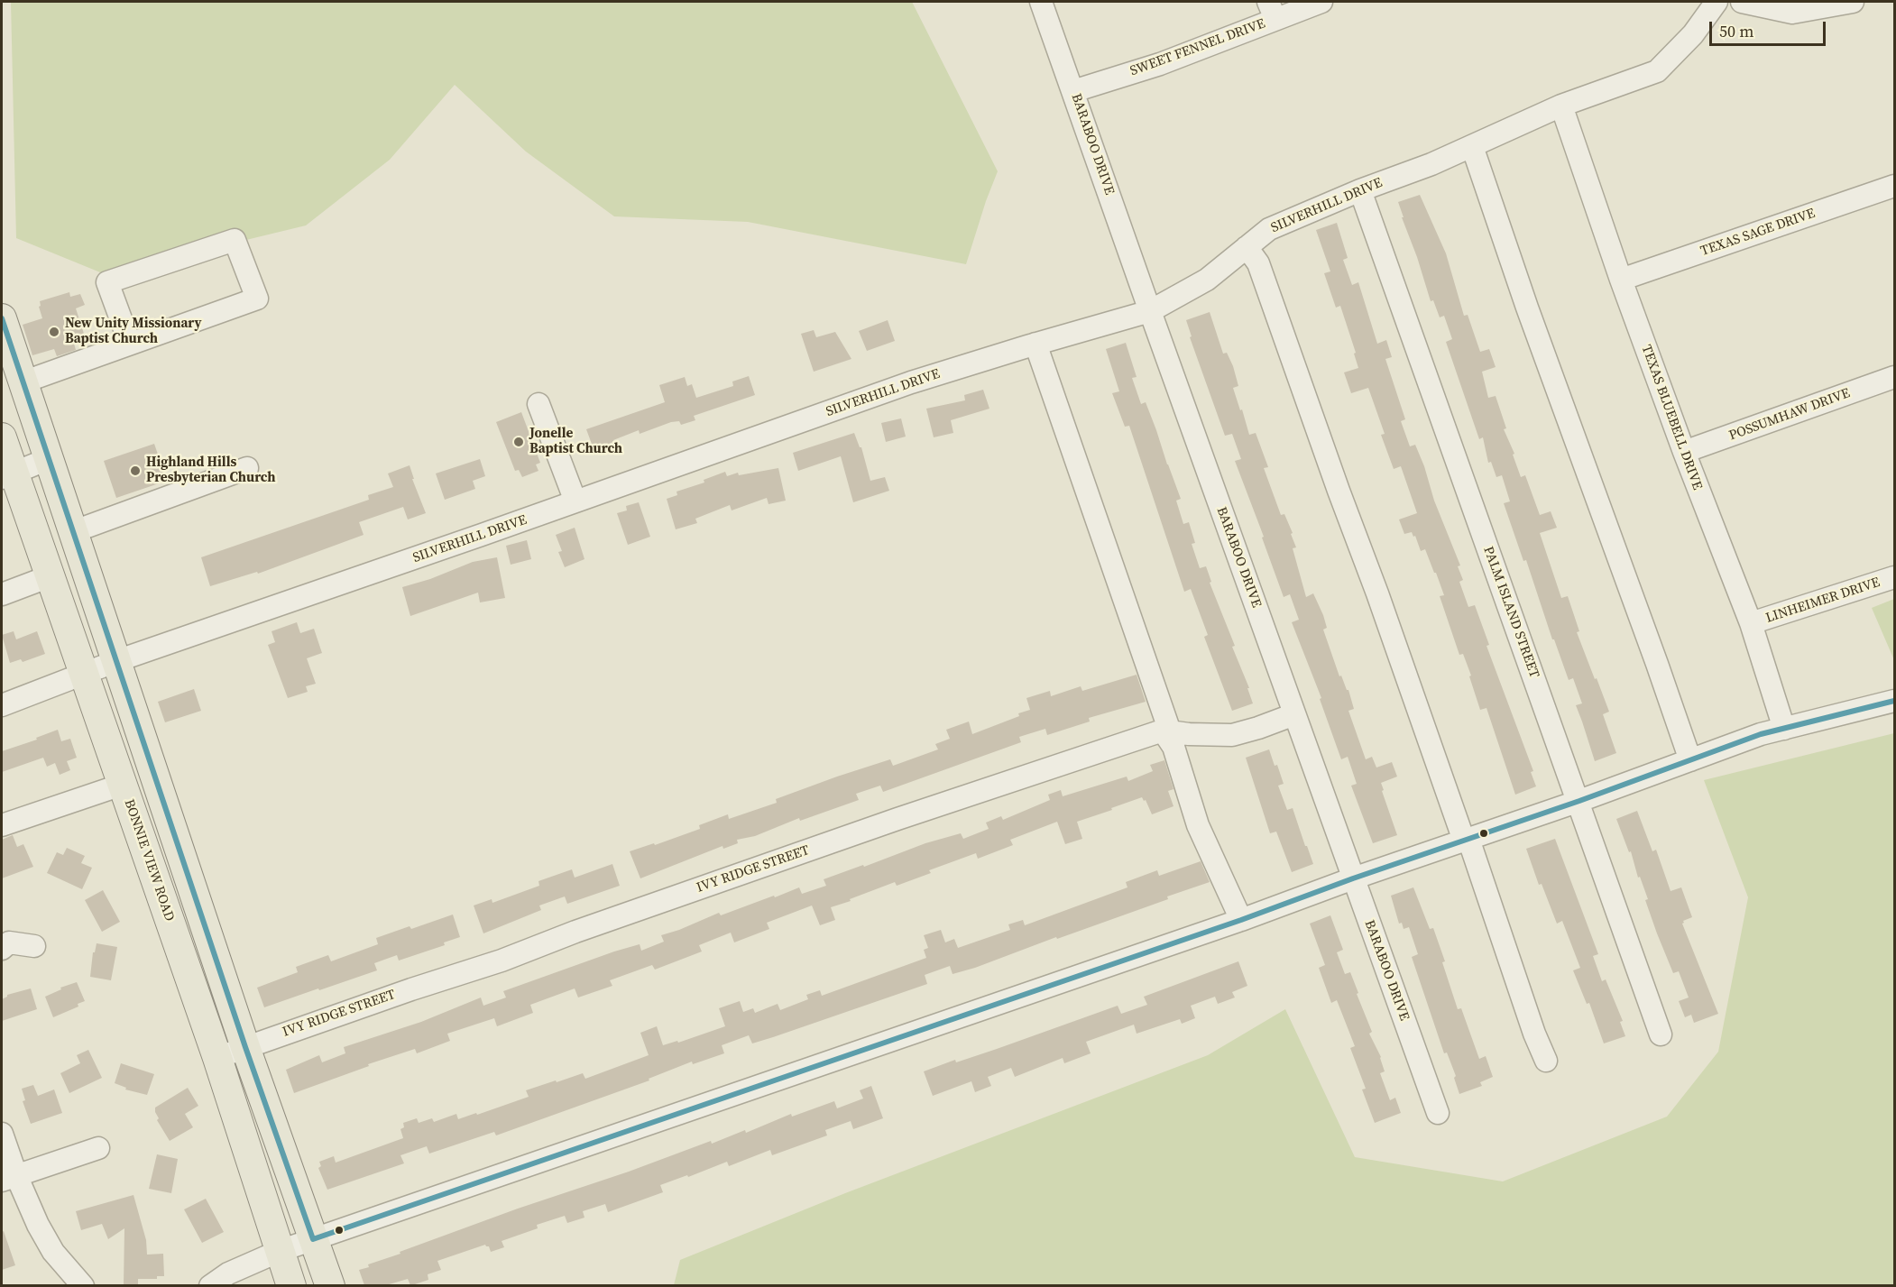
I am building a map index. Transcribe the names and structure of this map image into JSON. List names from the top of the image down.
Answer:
{
  "streets": {
    "main road": ["BONNIE VIEW ROAD"],
    "street": [
      "SWEET FENNEL DRIVE",
      "BARABOO DRIVE",
      "SILVERHILL DRIVE",
      "TEXAS SAGE DRIVE",
      "POSSUMHAW DRIVE",
      "TEXAS BLUEBELL DRIVE",
      "LINHEIMER DRIVE",
      "PALM ISLAND STREET",
      "IVY RIDGE STREET"
    ]
  },
  "crossings": [
    ["SWEET FENNEL DRIVE", "BARABOO DRIVE"],
    ["BARABOO DRIVE", "SILVERHILL DRIVE"],
    ["BARABOO DRIVE", "IVY RIDGE STREET"],
    ["SILVERHILL DRIVE", "TEXAS BLUEBELL DRIVE"],
    ["SILVERHILL DRIVE", "PALM ISLAND STREET"],
    ["SILVERHILL DRIVE", "BONNIE VIEW ROAD"],
    ["TEXAS SAGE DRIVE", "TEXAS BLUEBELL DRIVE"],
    ["POSSUMHAW DRIVE", "TEXAS BLUEBELL DRIVE"],
    ["TEXAS BLUEBELL DRIVE", "LINHEIMER DRIVE"],
    ["BONNIE VIEW ROAD", "IVY RIDGE STREET"]
  ],
  "places": ["New Unity Missionary Baptist Church", "Jonelle Baptist Church", "Highland Hills Presbyterian Church"],
  "scale_bar": "50 m"
}
